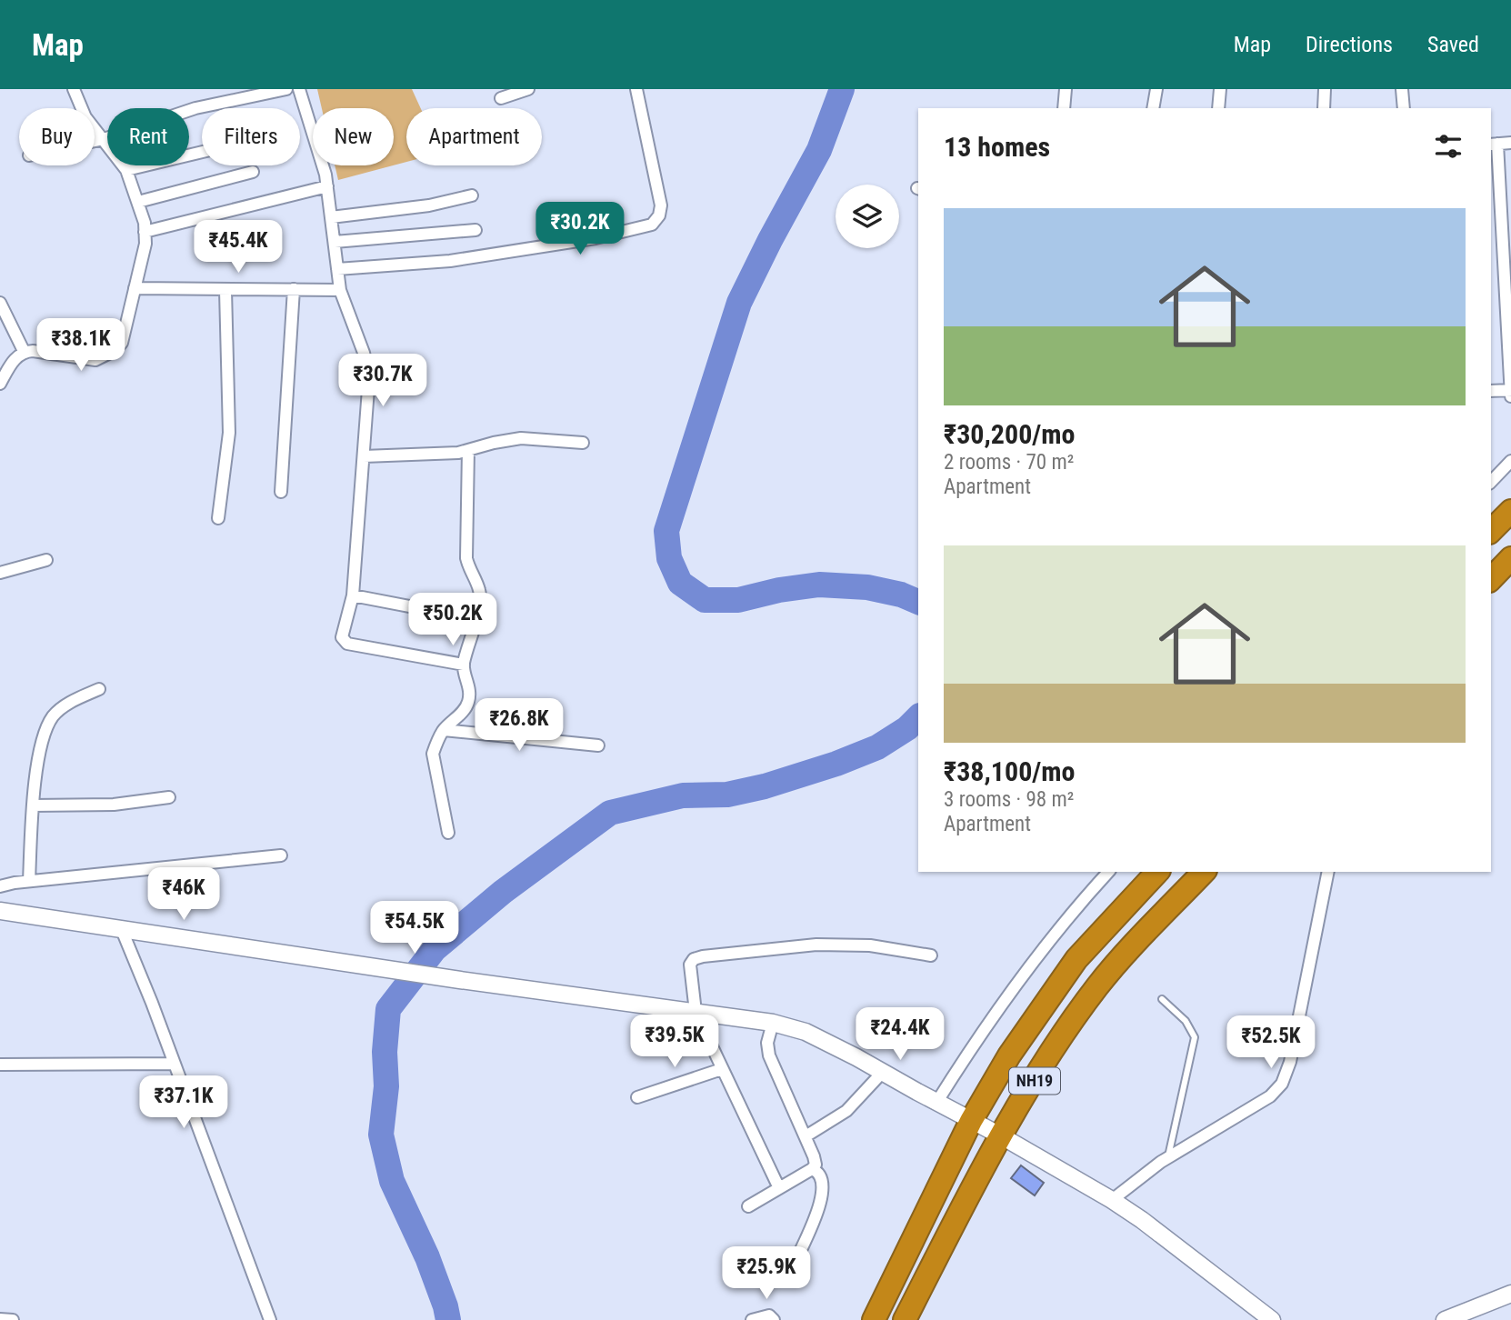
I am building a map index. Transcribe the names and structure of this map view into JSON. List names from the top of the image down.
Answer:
{
  "streets": {
    "highway": ["NH19"]
  },
  "page": {
    "header": "Map",
    "nav": ["Map", "Directions", "Saved"],
    "chip": [
      "Buy",
      "Rent",
      "Filters",
      "New",
      "Apartment"
    ],
    "heading": "13 homes",
    "list": [
      {
        "name": "₹30,200/mo",
        "note": "2 rooms · 70 m² · Apartment"
      },
      {
        "name": "₹38,100/mo",
        "note": "3 rooms · 98 m² · Apartment"
      }
    ],
    "price": [
      "₹30.2K",
      "₹45.4K",
      "₹38.1K",
      "₹30.7K",
      "₹50.2K",
      "₹26.8K",
      "₹46K",
      "₹54.5K",
      "₹24.4K",
      "₹39.5K",
      "₹52.5K",
      "₹37.1K",
      "₹25.9K"
    ]
  }
}
